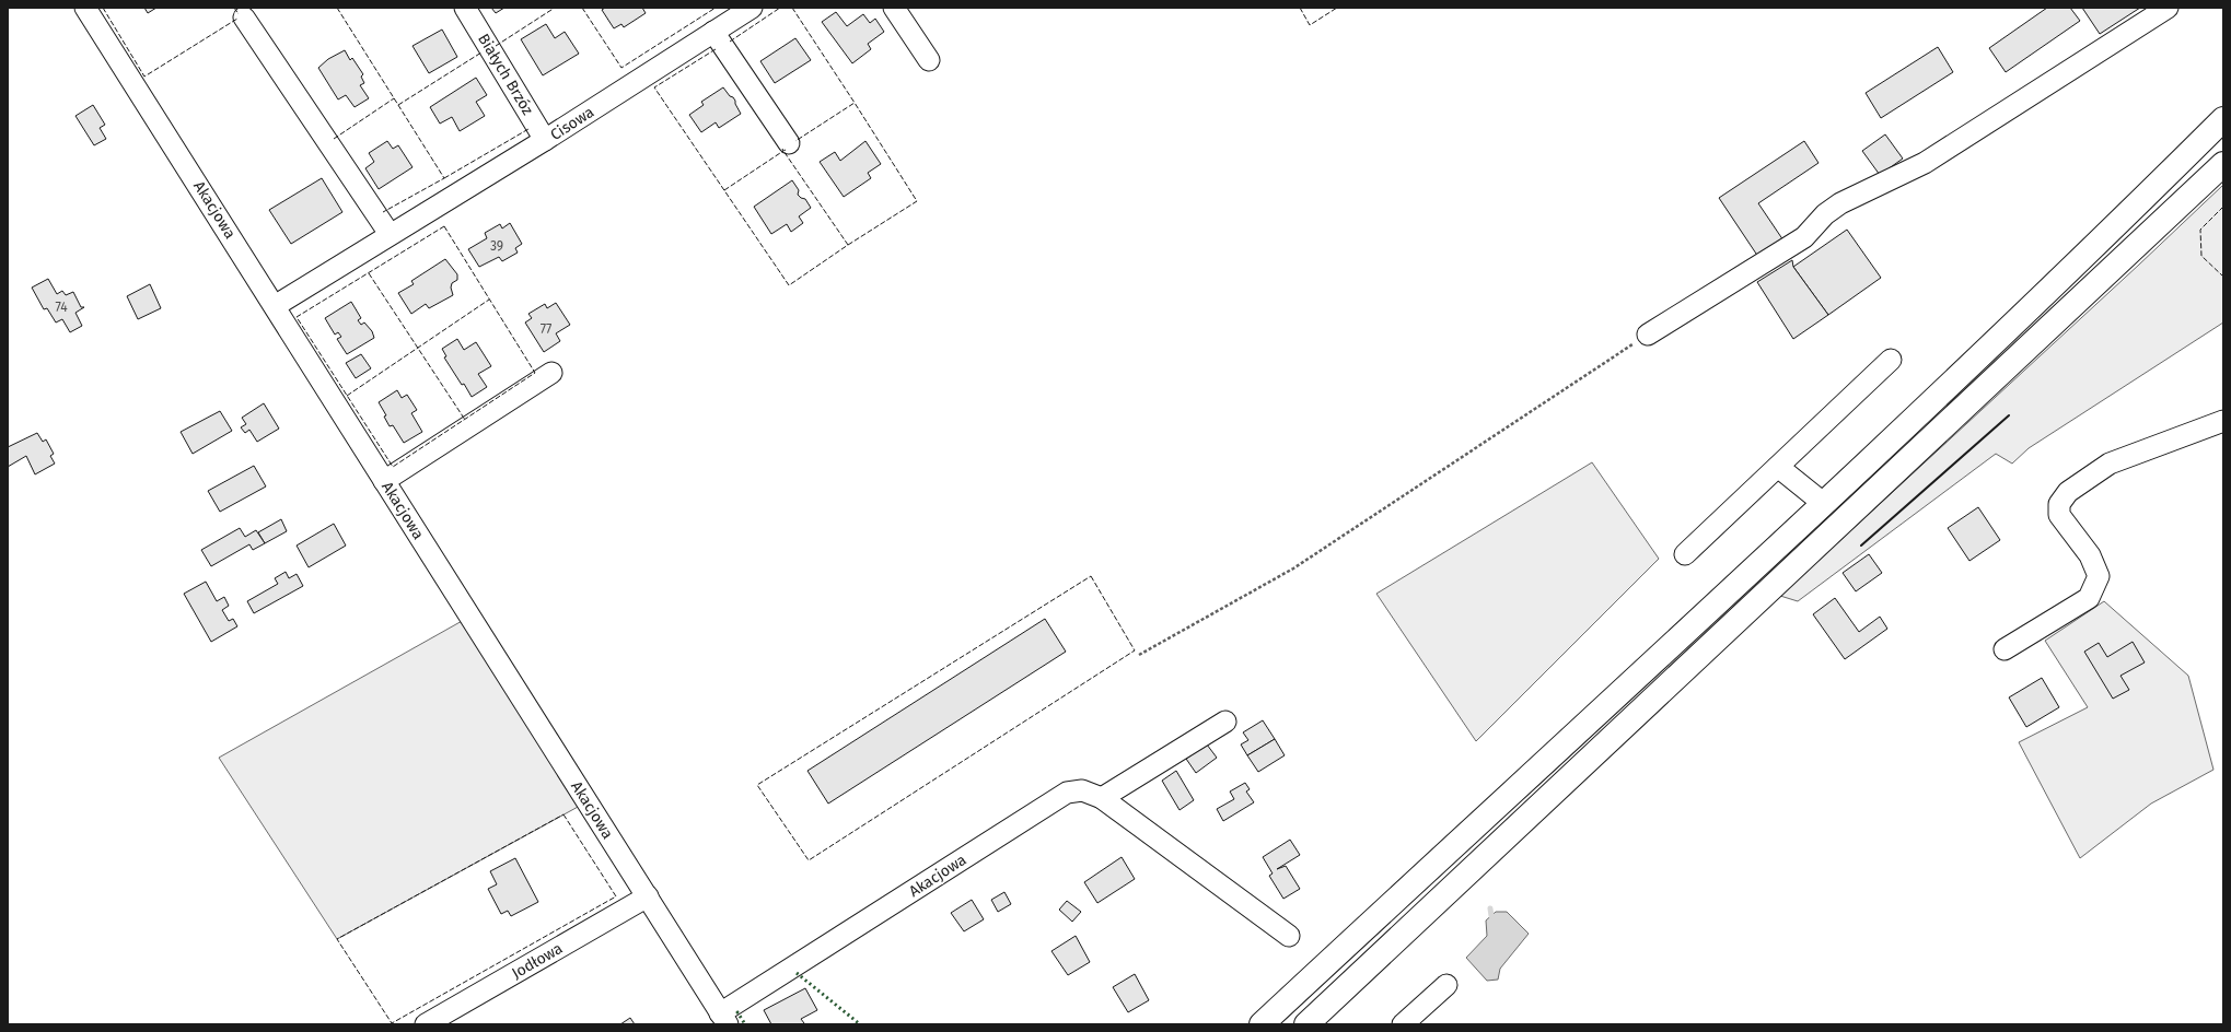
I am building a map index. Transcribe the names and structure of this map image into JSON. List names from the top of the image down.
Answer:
{
  "streets": {
    "street": [
      "Białych Brzóz",
      "Cisowa",
      "Akacjowa",
      "Jodłowa"
    ]
  },
  "crossings": [
    ["Białych Brzóz", "Cisowa"],
    ["Cisowa", "Akacjowa"],
    ["Akacjowa", "Jodłowa"]
  ],
  "house_numbers": ["39", "74", "77"]
}
